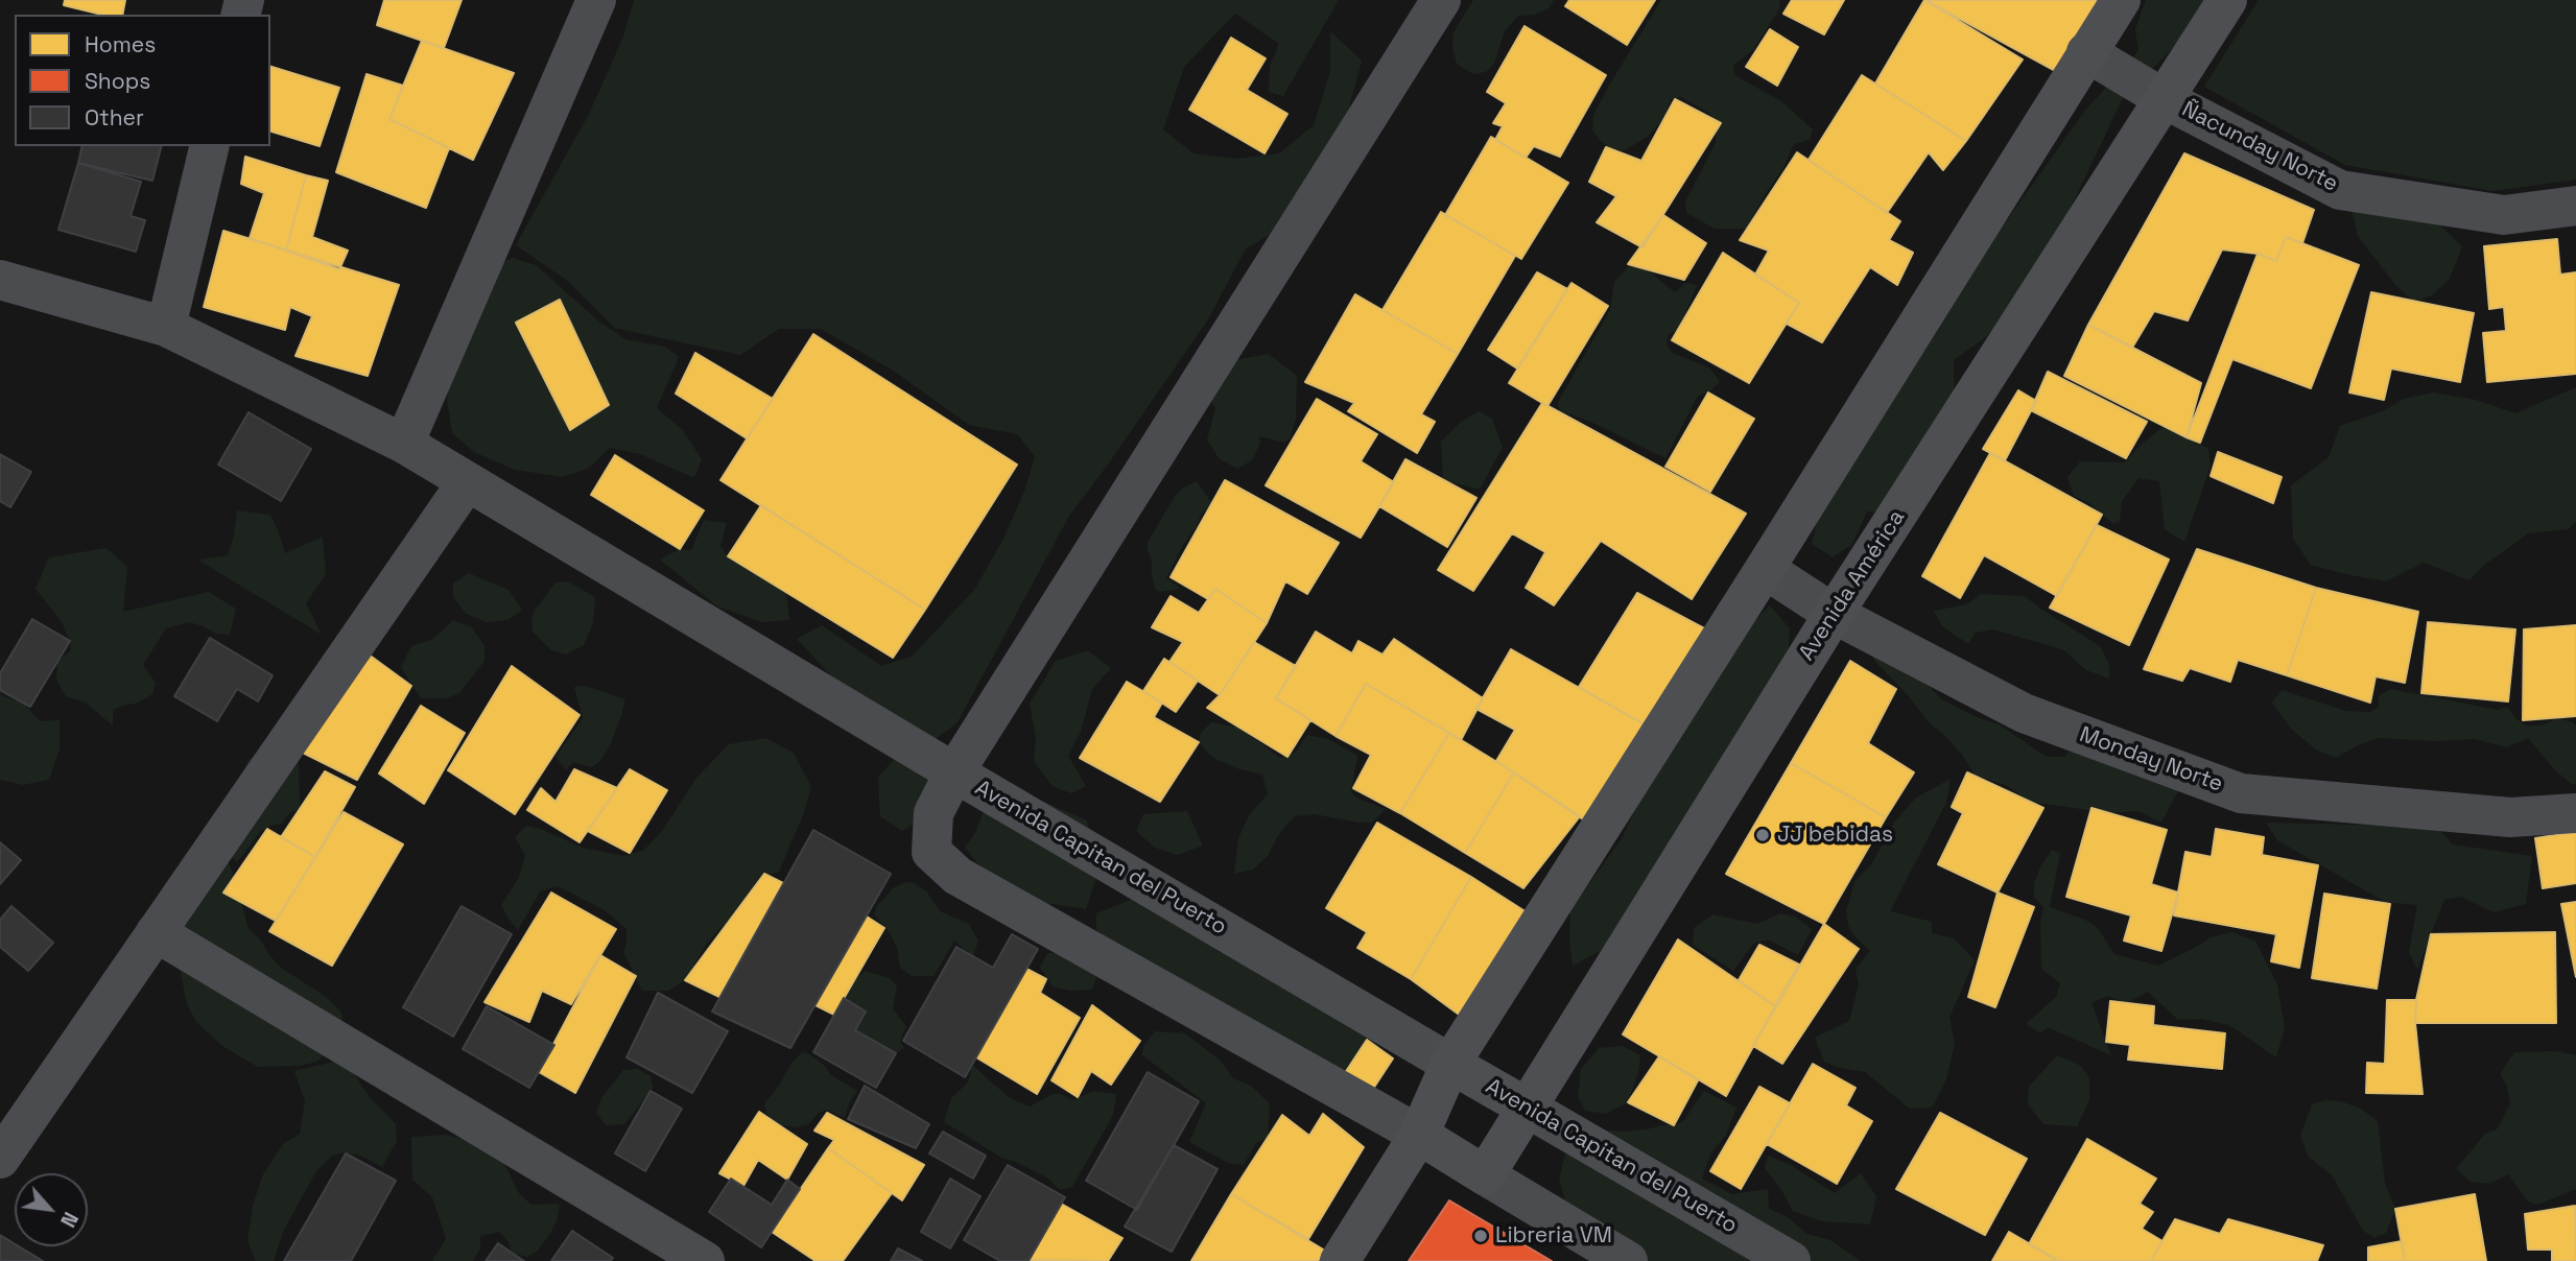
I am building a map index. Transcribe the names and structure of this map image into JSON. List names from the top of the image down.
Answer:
{
  "streets": {
    "main road": ["Avenida América", "Avenida Capitan del Puerto"],
    "street": ["Ñacunday Norte", "Monday Norte"]
  },
  "crossings": [
    ["Ñacunday Norte", "Avenida América"],
    ["Avenida América", "Monday Norte"],
    ["Avenida América", "Avenida Capitan del Puerto"]
  ],
  "places": ["JJ bebidas", "Libreria VM"],
  "legend": ["Homes", "Shops", "Other"],
  "north": "bottom right"
}
